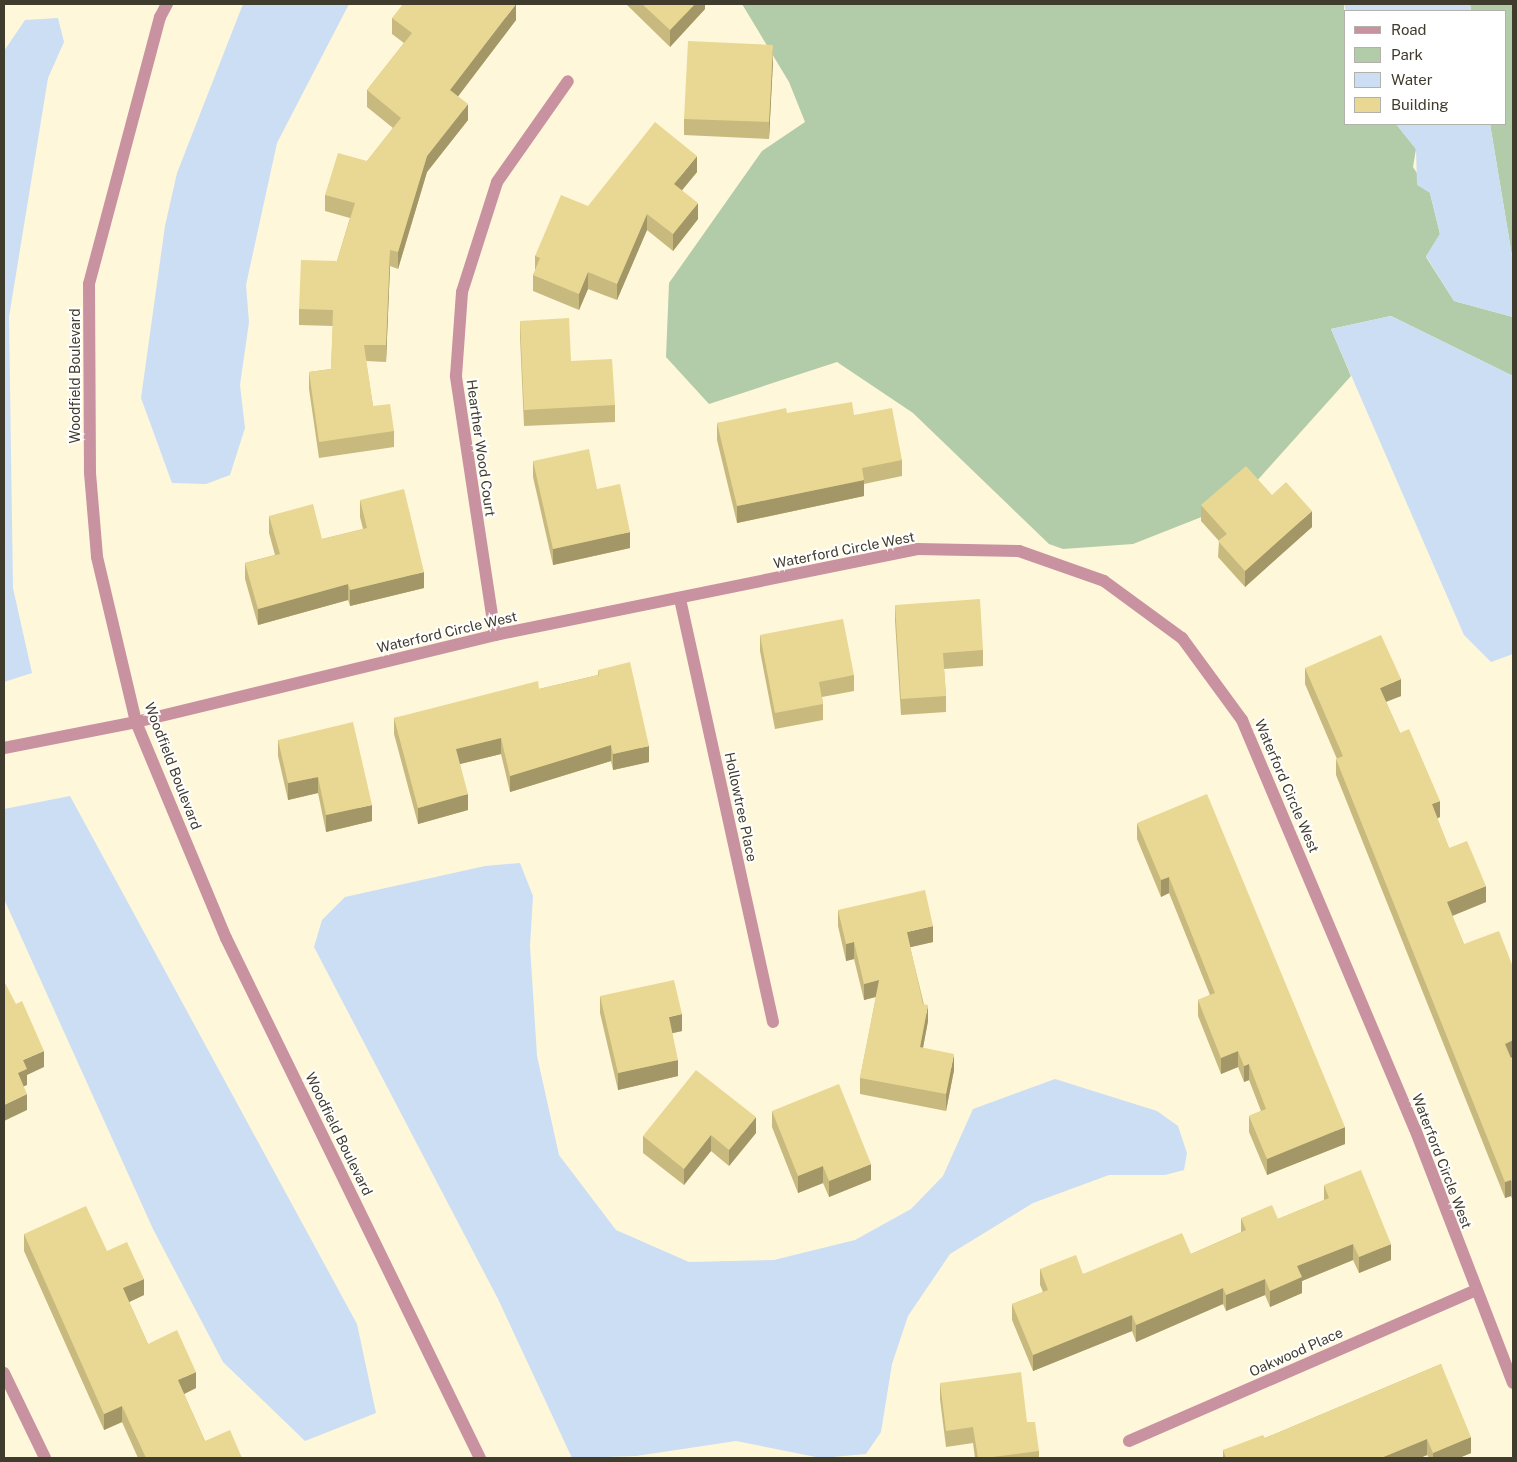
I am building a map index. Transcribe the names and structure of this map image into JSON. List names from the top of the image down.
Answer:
{
  "streets": {
    "street": [
      "Woodfield Boulevard",
      "Hearther Wood Court",
      "Waterford Circle West",
      "Hollowtree Place",
      "Oakwood Place"
    ]
  },
  "crossings": [
    ["Woodfield Boulevard", "Waterford Circle West"],
    ["Hearther Wood Court", "Waterford Circle West"],
    ["Waterford Circle West", "Hollowtree Place"],
    ["Waterford Circle West", "Oakwood Place"]
  ],
  "legend": [
    "Road",
    "Park",
    "Water",
    "Building"
  ]
}
